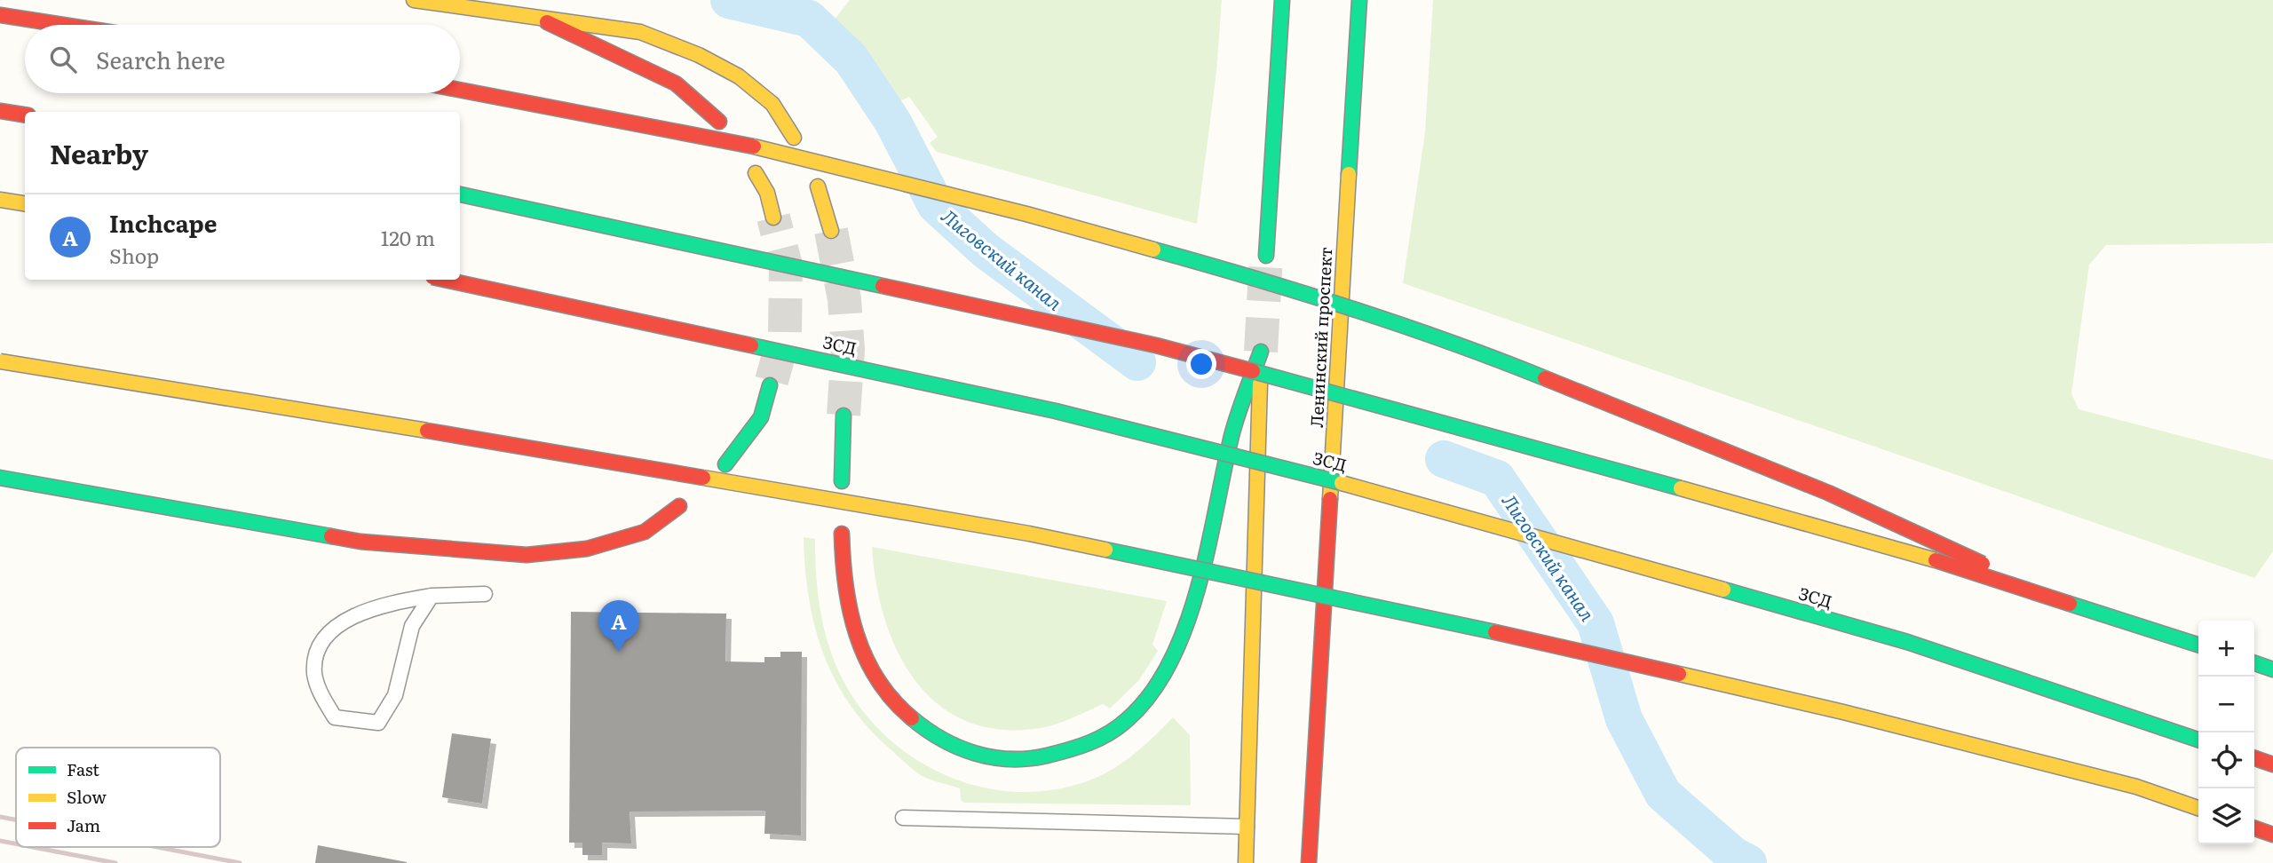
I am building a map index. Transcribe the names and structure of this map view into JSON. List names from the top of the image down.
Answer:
{
  "streets": {
    "main road": ["Ленинский проспект", "ЗСД"]
  },
  "water": ["Лиговский канал"],
  "legend": ["Fast", "Slow", "Jam"],
  "page": {
    "search": "Search here",
    "heading": "Nearby",
    "list": [
      {
        "mark": "A",
        "name": "Inchcape",
        "note": "Shop",
        "value": "120 m"
      }
    ],
    "pins": "A",
    "map_buttons": ["+", "−"]
  }
}
